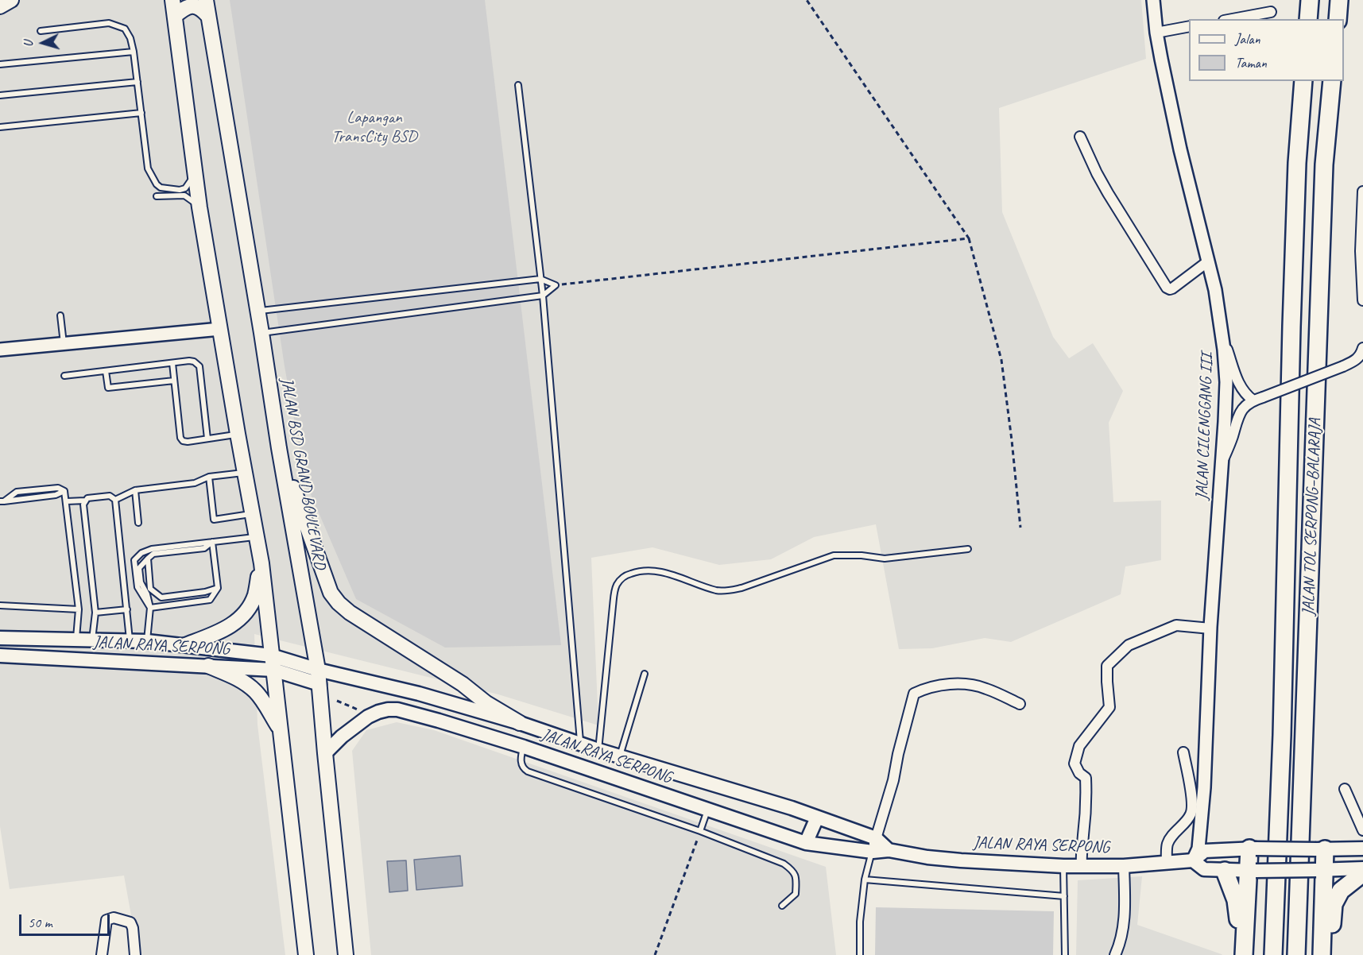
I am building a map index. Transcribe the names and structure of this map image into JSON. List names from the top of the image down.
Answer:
{
  "streets": {
    "highway": ["JALAN TOL SERPONG–BALARAJA"],
    "main road": ["JALAN BSD GRAND BOULEVARD", "JALAN RAYA SERPONG"],
    "street": ["JALAN CILENGGANG III"]
  },
  "crossings": [
    ["JALAN CILENGGANG III", "JALAN RAYA SERPONG"],
    ["JALAN BSD GRAND BOULEVARD", "JALAN RAYA SERPONG"]
  ],
  "parks": ["Lapangan TransCity BSD"],
  "legend": ["Jalan", "Taman"],
  "scale_bar": "50 m",
  "north": "left"
}
